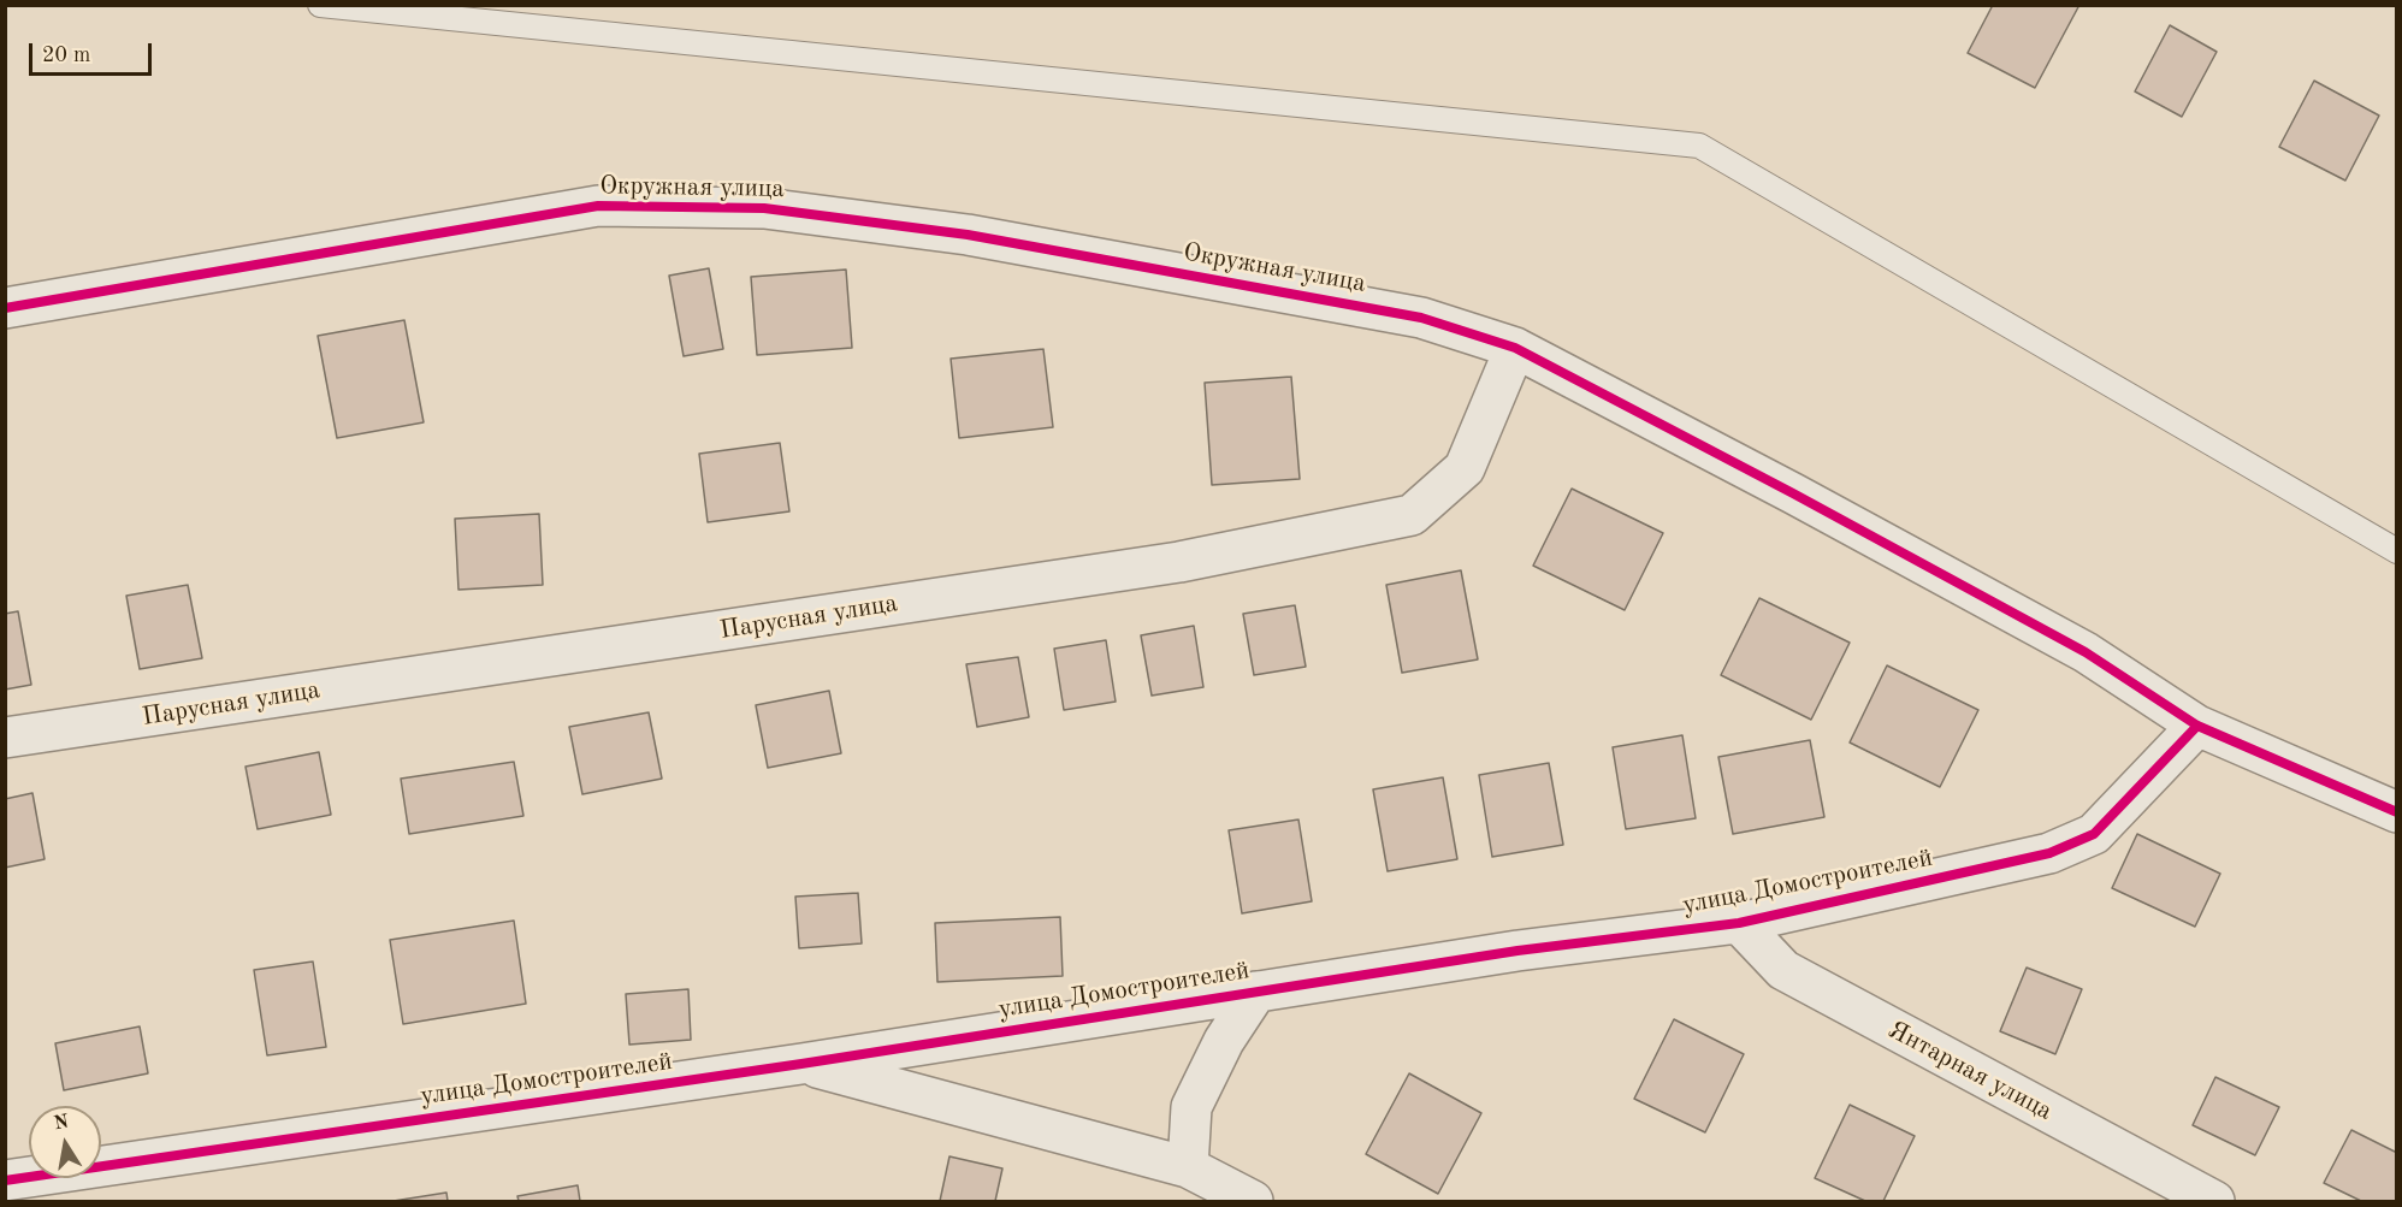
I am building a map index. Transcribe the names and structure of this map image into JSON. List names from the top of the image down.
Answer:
{
  "streets": {
    "street": [
      "Окружная улица",
      "Парусная улица",
      "улица Домостроителей",
      "Янтарная улица"
    ]
  },
  "crossings": [
    ["Окружная улица", "Парусная улица"],
    ["Окружная улица", "улица Домостроителей"],
    ["улица Домостроителей", "Янтарная улица"]
  ],
  "scale_bar": "20 m",
  "north": "top"
}
